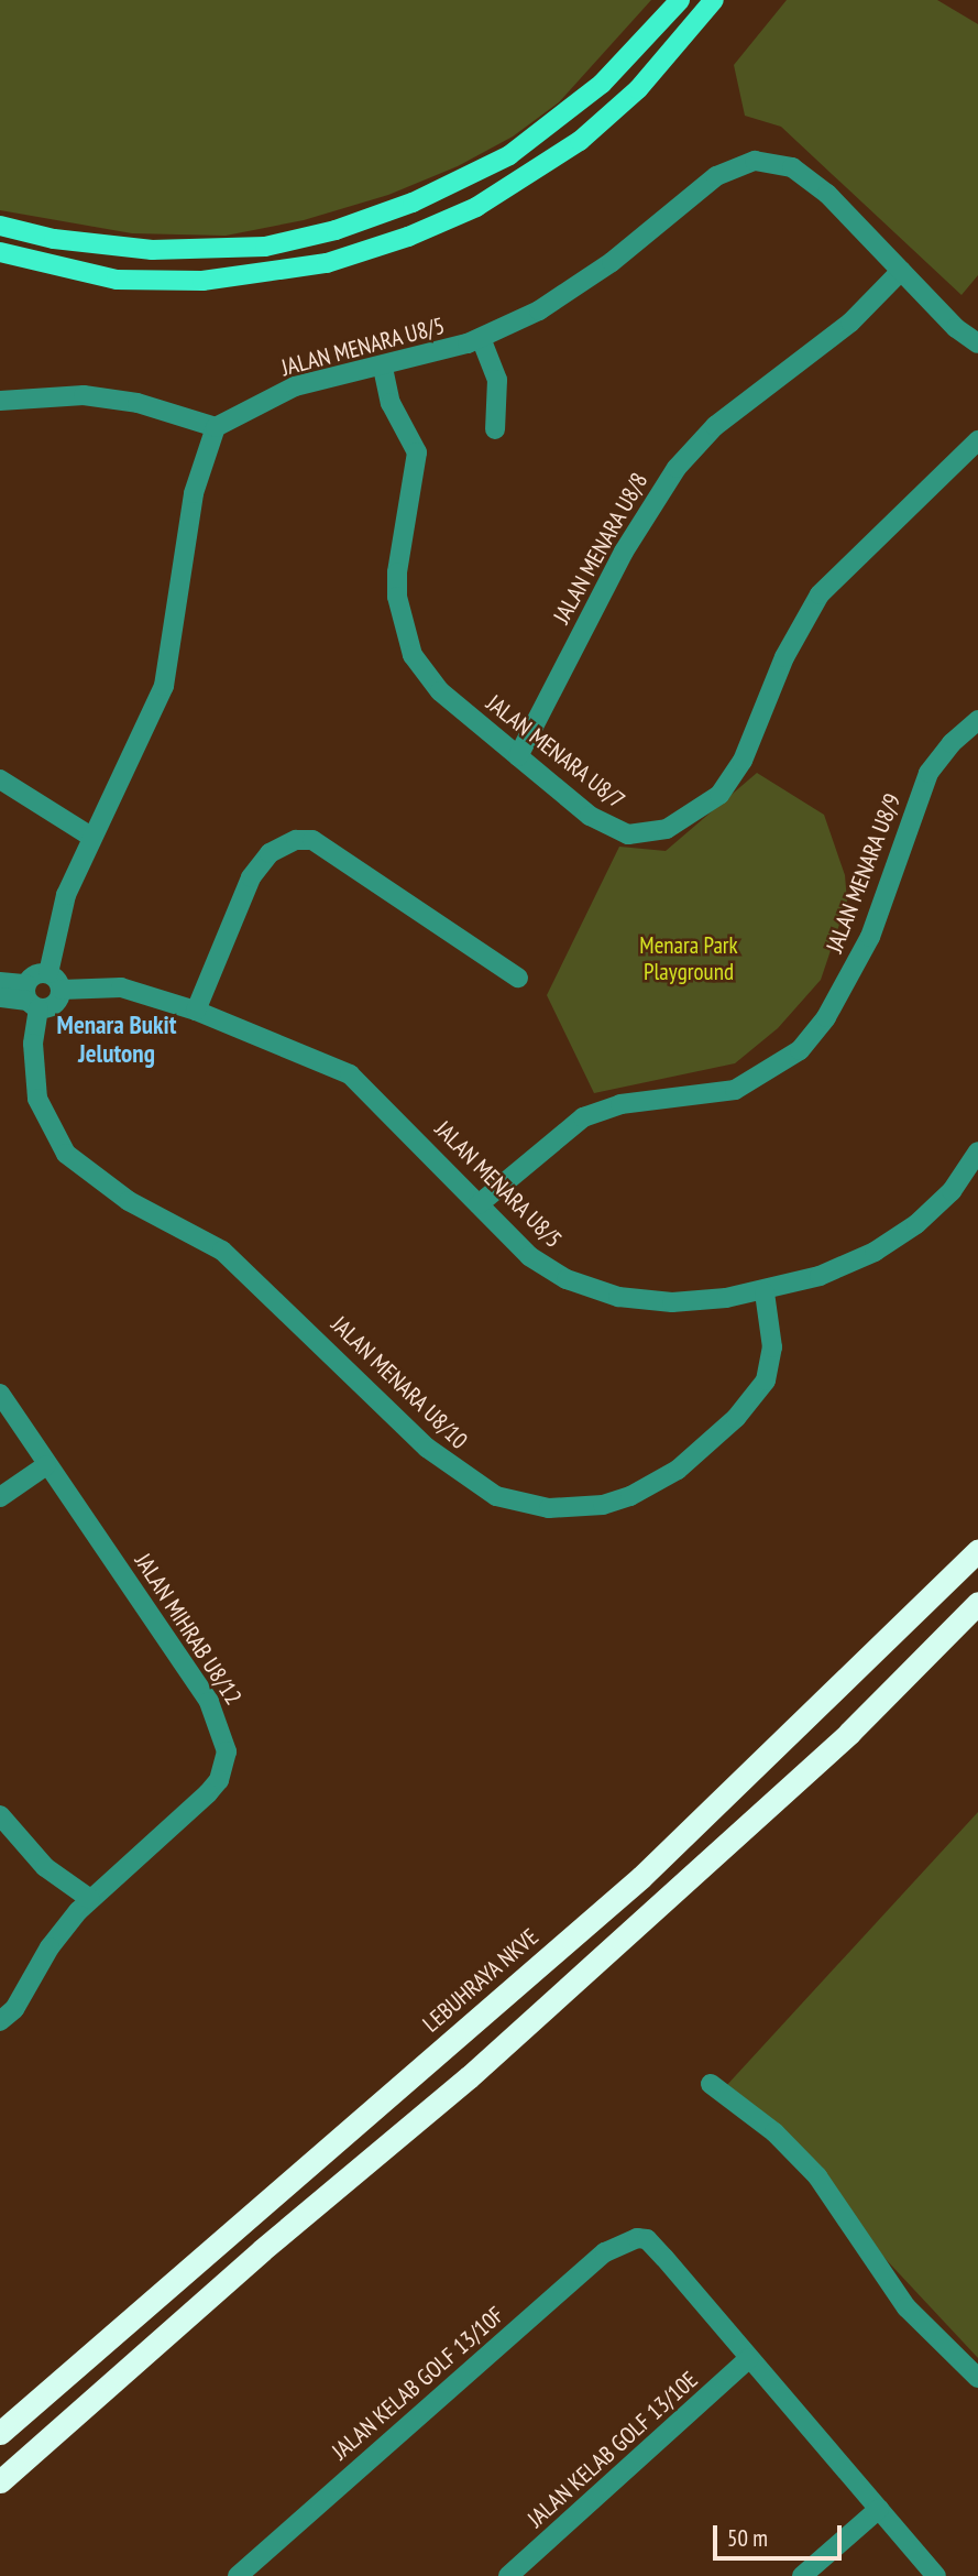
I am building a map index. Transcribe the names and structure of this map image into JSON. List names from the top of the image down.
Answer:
{
  "streets": {
    "highway": ["LEBUHRAYA NKVE"],
    "street": [
      "JALAN MENARA U8/5",
      "JALAN MENARA U8/8",
      "JALAN MENARA U8/7",
      "JALAN MENARA U8/9",
      "JALAN MENARA U8/10",
      "JALAN MIHRAB U8/12",
      "JALAN KELAB GOLF 13/10F",
      "JALAN KELAB GOLF 13/10E"
    ]
  },
  "crossings": [
    ["JALAN MENARA U8/5", "JALAN MENARA U8/8"],
    ["JALAN MENARA U8/5", "JALAN MENARA U8/7"],
    ["JALAN MENARA U8/5", "JALAN MENARA U8/9"],
    ["JALAN MENARA U8/5", "JALAN MENARA U8/10"],
    ["JALAN MENARA U8/8", "JALAN MENARA U8/7"],
    ["JALAN KELAB GOLF 13/10F", "JALAN KELAB GOLF 13/10E"]
  ],
  "districts": ["Menara Bukit Jelutong"],
  "parks": ["Menara Park Playground"],
  "scale_bar": "50 m"
}
